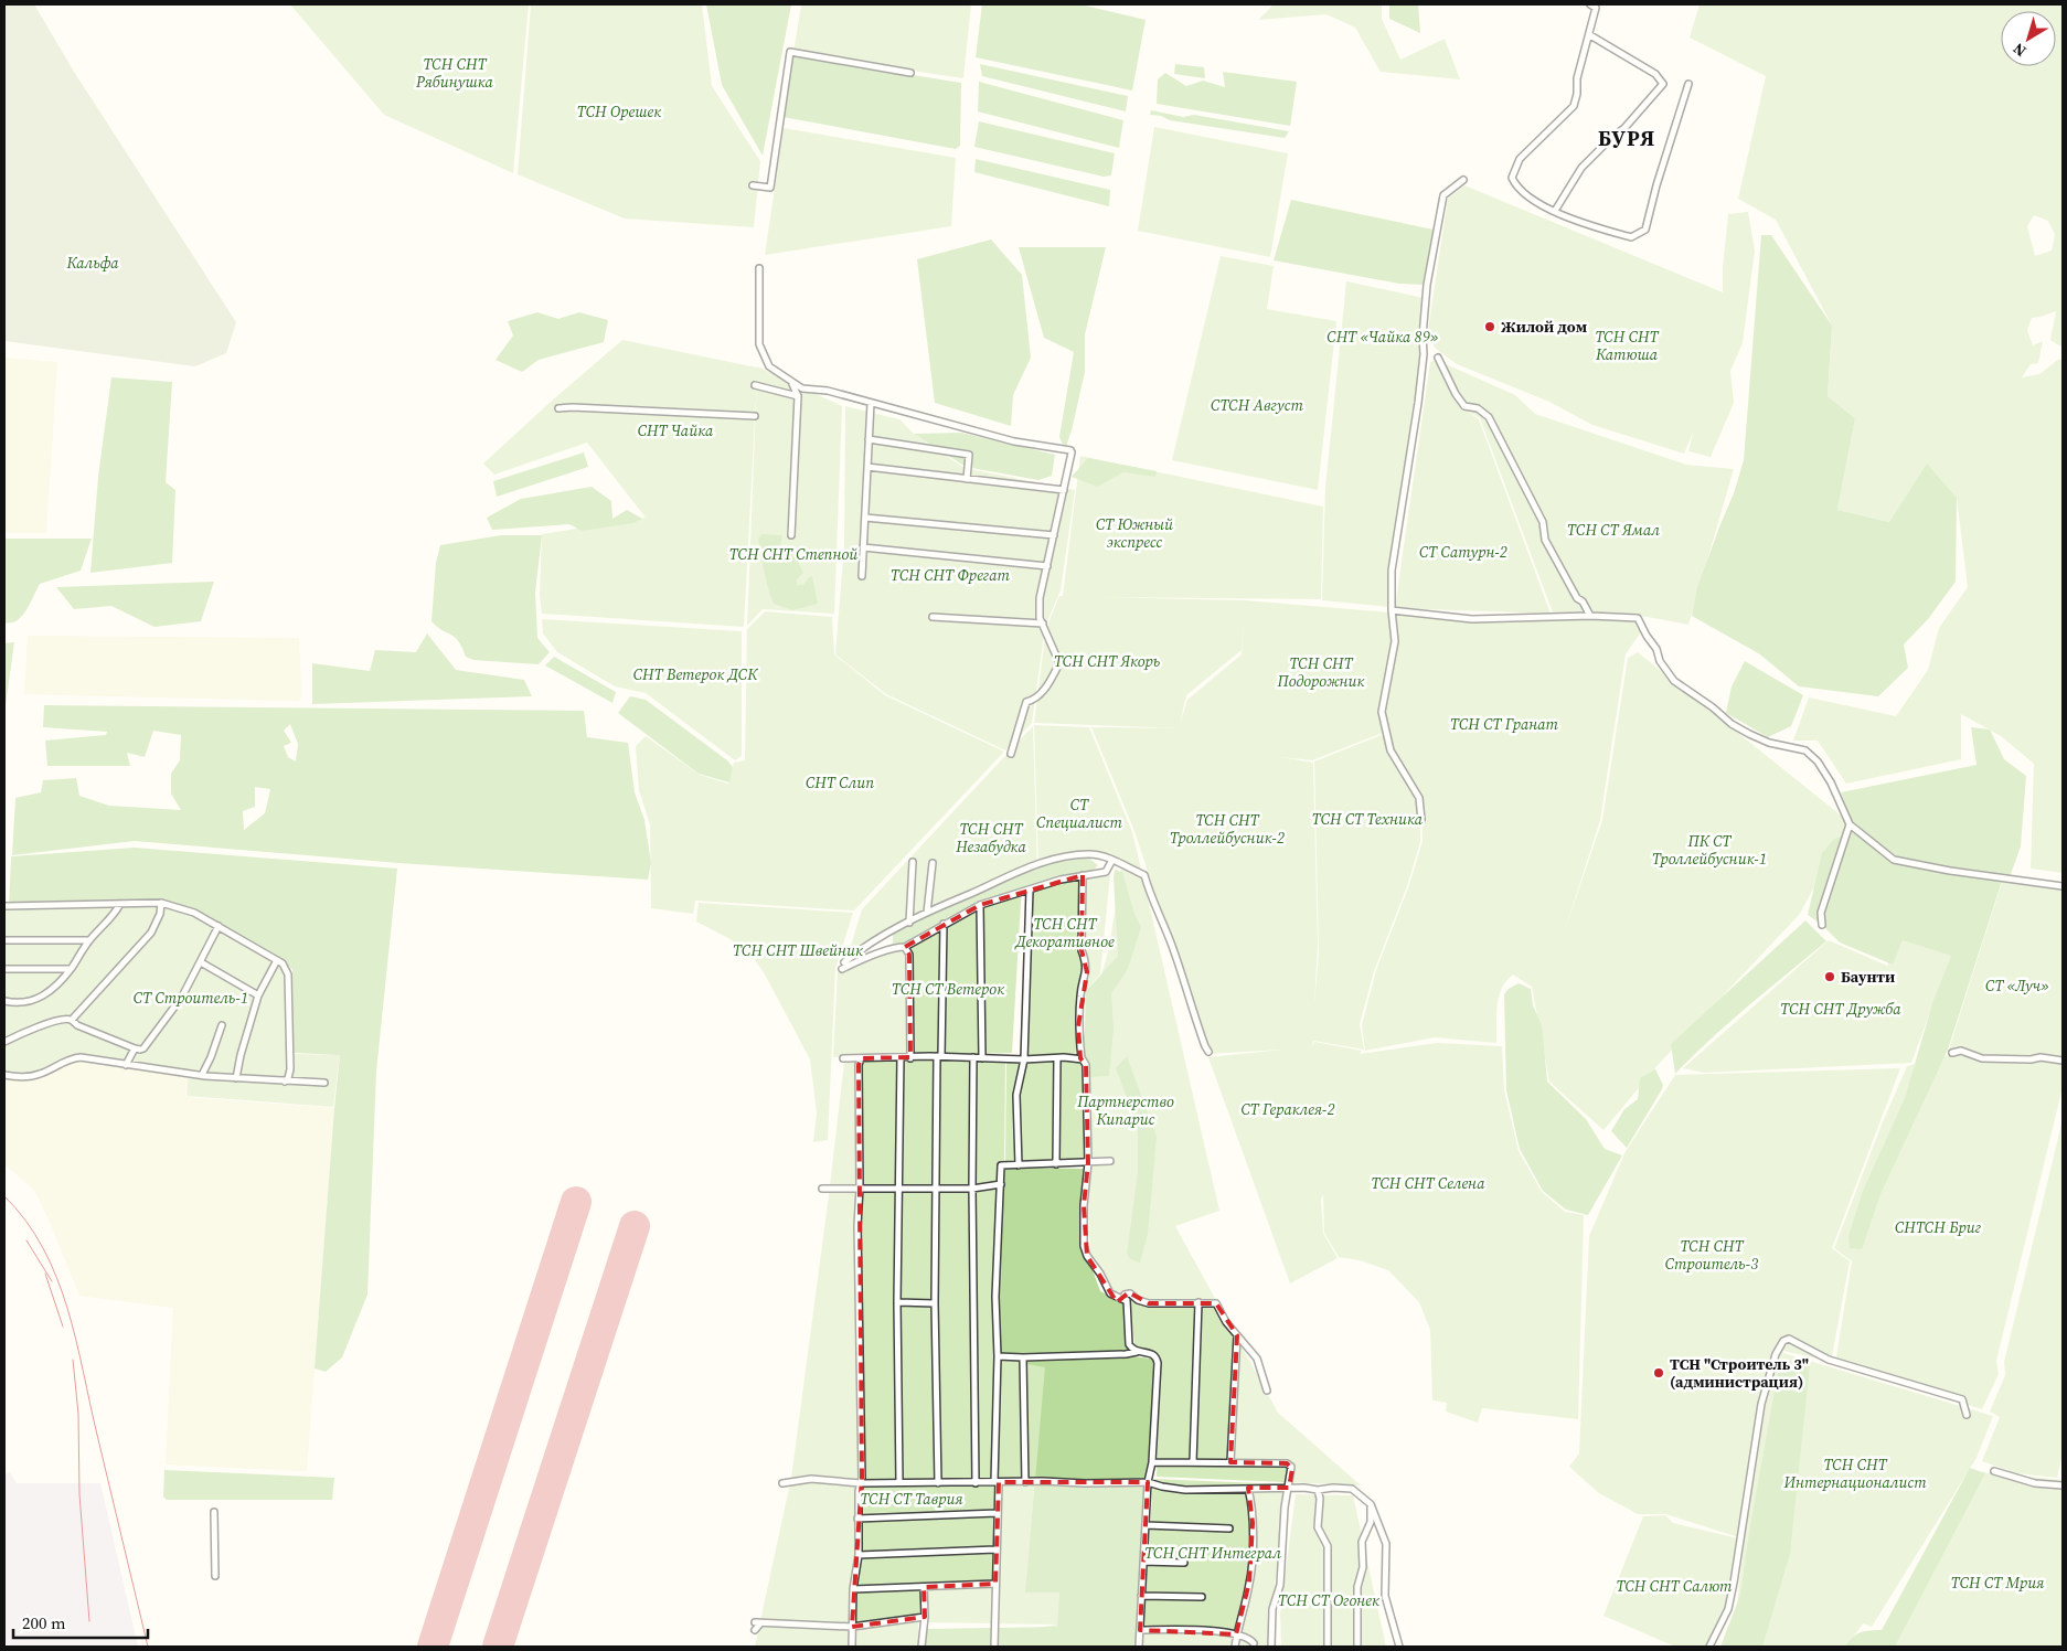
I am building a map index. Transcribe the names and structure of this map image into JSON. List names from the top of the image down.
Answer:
{
  "districts": ["БУРЯ"],
  "parks": [
    "ТСН СНТ Рябинушка",
    "ТСН Орешек",
    "Кальфа",
    "СНТ «Чайка 89»",
    "ТСН СНТ Катюша",
    "СТСН Август",
    "СНТ Чайка",
    "СТ Южный экспресс",
    "ТСН СТ Ямал",
    "СТ Сатурн-2",
    "ТСН СНТ Степной",
    "ТСН СНТ Фрегат",
    "ТСН СНТ Якорь",
    "ТСН СНТ Подорожник",
    "СНТ Ветерок ДСК",
    "ТСН СТ Гранат",
    "СНТ Слип",
    "СТ Специалист",
    "ТСН СТ Техника",
    "ТСН СНТ Троллейбусник-2",
    "ТСН СНТ Незабудка",
    "ПК СТ Троллейбусник-1",
    "ТСН СНТ Декоративное",
    "ТСН СНТ Швейник",
    "СТ «Луч»",
    "ТСН СТ Ветерок",
    "СТ Строитель-1",
    "ТСН СНТ Дружба",
    "Партнерство Кипарис",
    "СТ Гераклея-2",
    "ТСН СНТ Селена",
    "СНТСН Бриг",
    "ТСН СНТ Строитель-3",
    "ТСН СНТ Интернационалист",
    "ТСН СТ Таврия",
    "ТСН СНТ Интеграл",
    "ТСН СТ Мрия",
    "ТСН СНТ Салют",
    "ТСН СТ Огонек"
  ],
  "places": ["Жилой дом", "Баунти", "ТСН \"Строитель 3\" (администрация)"],
  "scale_bar": "200 m",
  "north": "bottom left"
}
